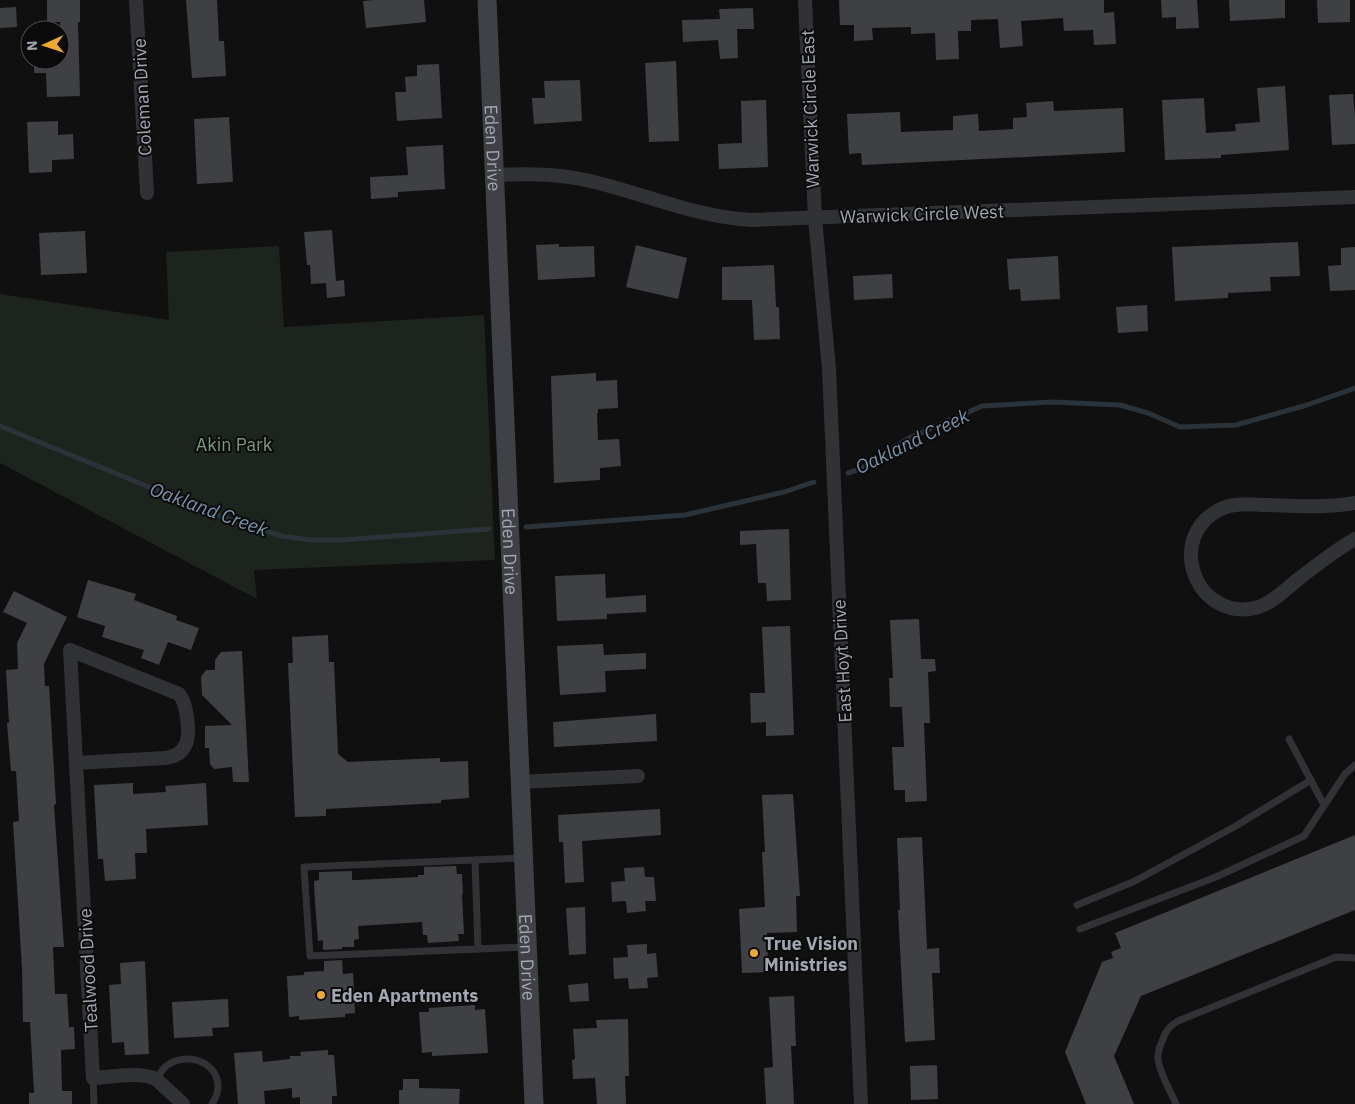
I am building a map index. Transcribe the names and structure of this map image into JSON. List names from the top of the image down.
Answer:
{
  "streets": {
    "street": [
      "Coleman Drive",
      "Warwick Circle East",
      "Eden Drive",
      "Warwick Circle West",
      "East Hoyt Drive",
      "Tealwood Drive"
    ]
  },
  "crossings": [
    ["Warwick Circle East", "Warwick Circle West"],
    ["Warwick Circle East", "East Hoyt Drive"],
    ["Eden Drive", "Warwick Circle West"],
    ["Warwick Circle West", "East Hoyt Drive"]
  ],
  "water": ["Oakland Creek"],
  "parks": ["Akin Park"],
  "places": ["True Vision Ministries", "Eden Apartments"],
  "north": "left"
}
